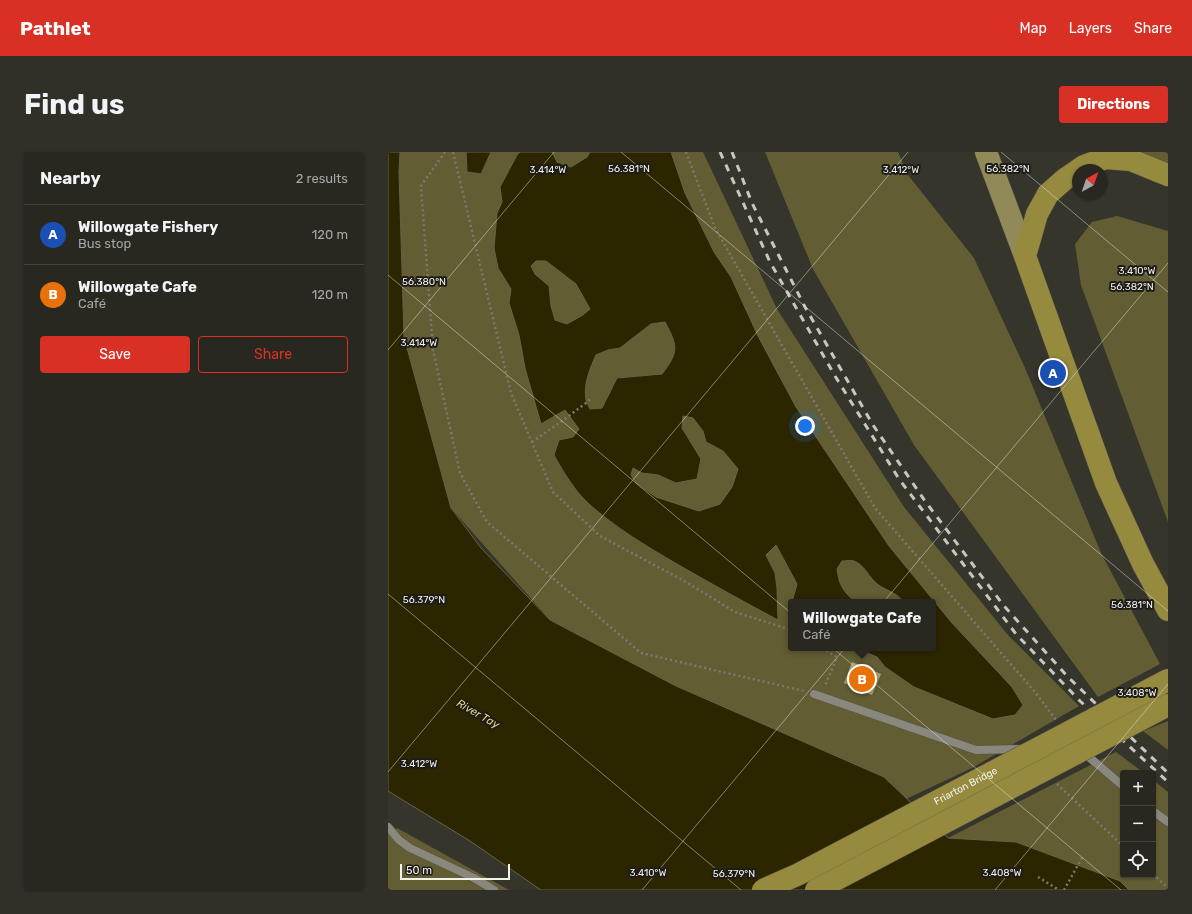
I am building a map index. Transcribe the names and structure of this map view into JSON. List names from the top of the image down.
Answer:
{
  "streets": {
    "highway": ["Friarton Bridge"]
  },
  "water": ["River Tay"],
  "scale_bar": "50 m",
  "north": "top right",
  "page": {
    "header": "Pathlet",
    "nav": ["Map", "Layers", "Share"],
    "buttons": [
      "Directions",
      ["Save", "Share"]
    ],
    "title": "Find us",
    "heading": ["Nearby", "2 results"],
    "list": [
      {
        "mark": "A",
        "name": "Willowgate Fishery",
        "note": "Bus stop",
        "value": "120 m"
      },
      {
        "mark": "B",
        "name": "Willowgate Cafe",
        "note": "Café",
        "value": "120 m"
      }
    ],
    "pins": ["A", "B"],
    "popup": ["Willowgate Cafe", "Café"],
    "map_buttons": ["+", "−"],
    "scale": "50 m"
  },
  "coordinates": [
    "56.381°N",
    "56.382°N",
    "3.414°W",
    "3.412°W",
    "3.410°W",
    "56.380°N",
    "56.379°N",
    "3.408°W"
  ]
}
